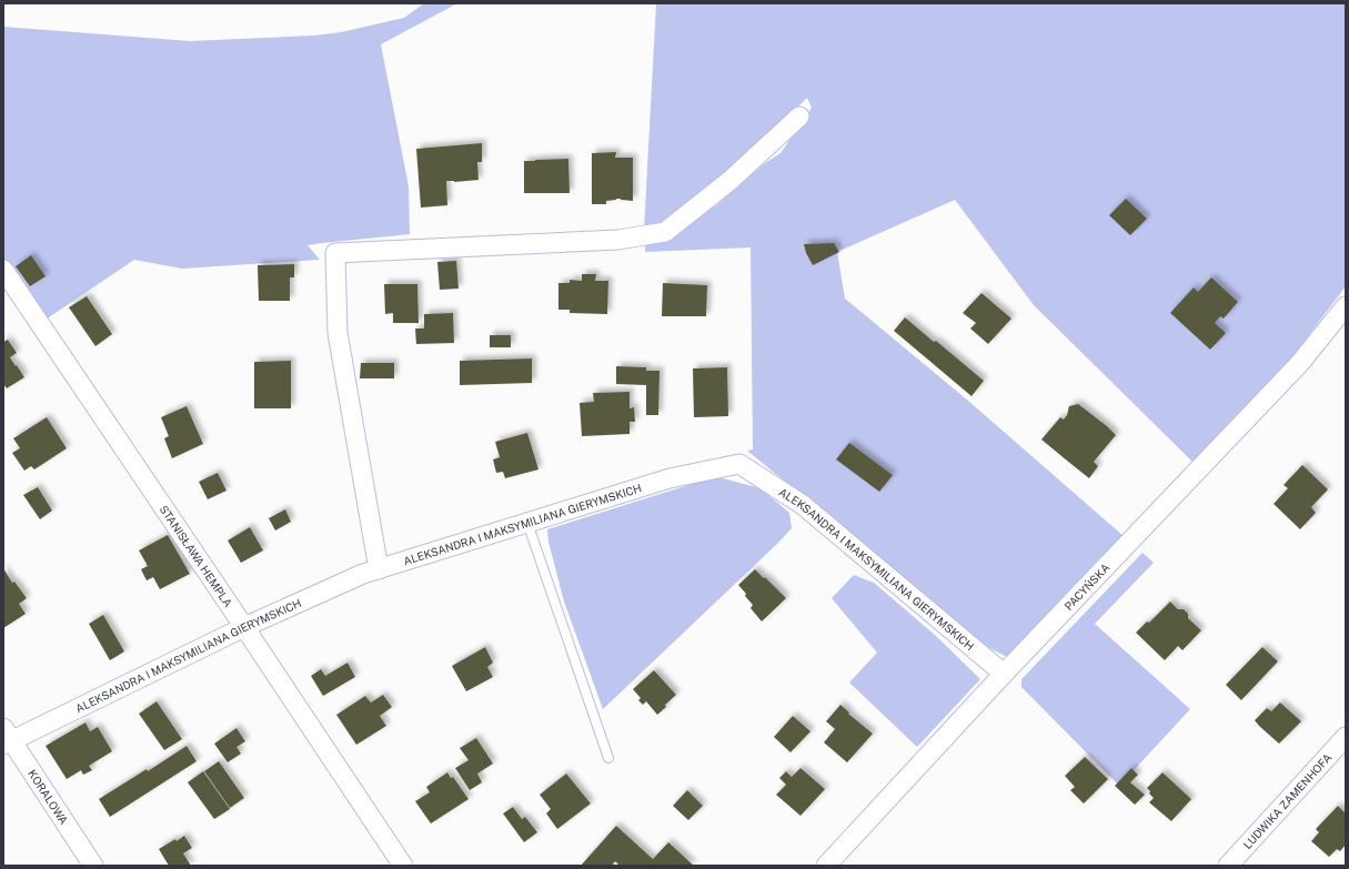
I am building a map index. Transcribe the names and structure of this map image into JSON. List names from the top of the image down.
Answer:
{
  "streets": {
    "street": [
      "ALEKSANDRA I MAKSYMILIANA GIERYMSKICH",
      "STANISŁAWA HEMPLA",
      "PACYŃSKA",
      "KORALOWA",
      "LUDWIKA ZAMENHOFA"
    ]
  },
  "crossings": [
    ["ALEKSANDRA I MAKSYMILIANA GIERYMSKICH", "STANISŁAWA HEMPLA"],
    ["ALEKSANDRA I MAKSYMILIANA GIERYMSKICH", "PACYŃSKA"],
    ["ALEKSANDRA I MAKSYMILIANA GIERYMSKICH", "KORALOWA"]
  ]
}
